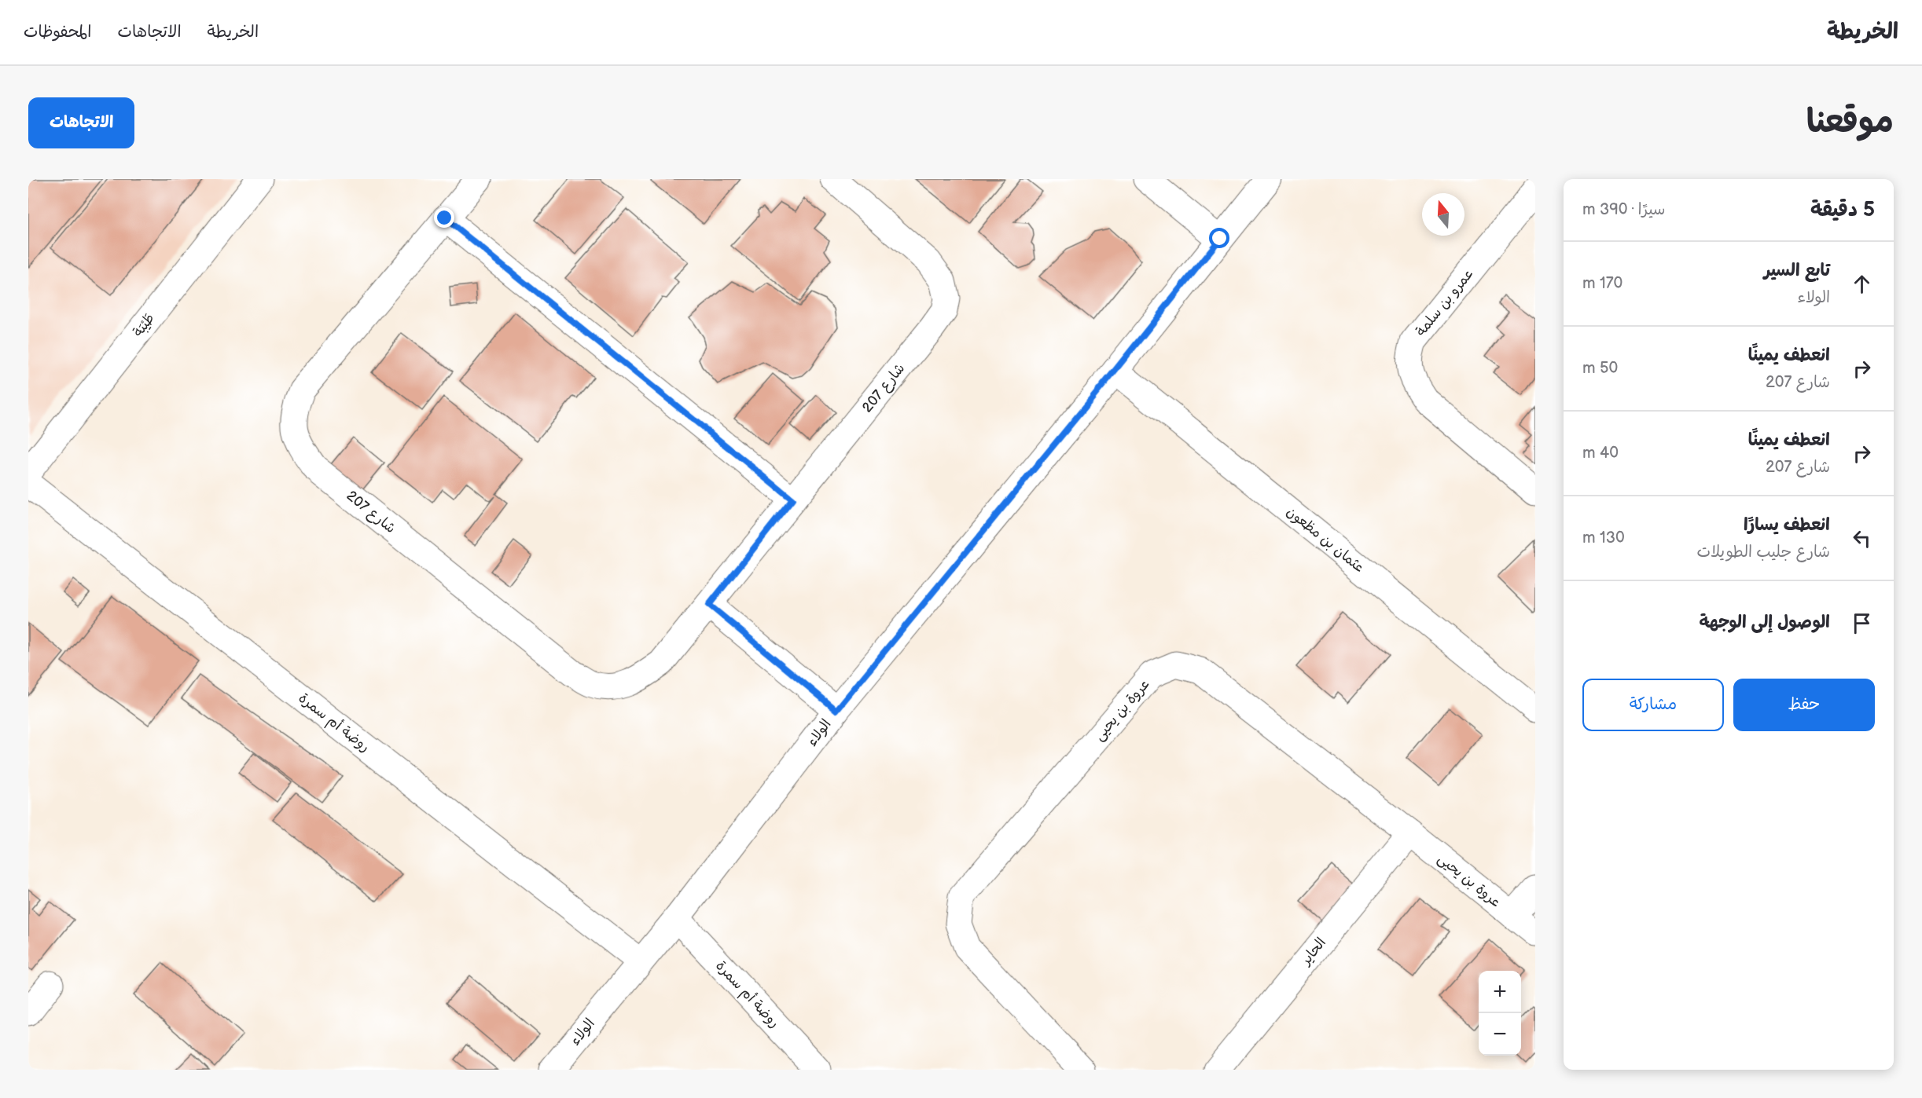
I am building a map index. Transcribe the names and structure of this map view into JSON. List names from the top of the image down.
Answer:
{
  "streets": {
    "street": [
      "عمرو بن سلمة",
      "طَيْبَة",
      "شارع 207",
      "عثمان بن مظعون",
      "عروة بن يحيى",
      "روضة أم سمرة",
      "الولاء",
      "الحاير"
    ]
  },
  "crossings": [
    ["عثمان بن مظعون", "الولاء"],
    ["عروة بن يحيى", "الحاير"],
    ["روضة أم سمرة", "الولاء"]
  ],
  "north": "top",
  "page": {
    "header": "الخريطة",
    "nav": ["الخريطة", "الاتجاهات", "المحفوظات"],
    "title": "موقعنا",
    "buttons": [
      "الاتجاهات",
      ["حفظ", "مشاركة"]
    ],
    "heading": ["5 دقيقة", "سيرًا · 390 m"],
    "list": [
      ["تابع السير", "الولاء", "170 m"],
      ["انعطف يمينًا", "شارع 207", "50 m"],
      ["انعطف يمينًا", "شارع 207", "40 m"],
      ["انعطف يسارًا", "شارع جليب الطويلات", "130 m"],
      "الوصول إلى الوجهة"
    ],
    "map_buttons": ["+", "−"]
  }
}
